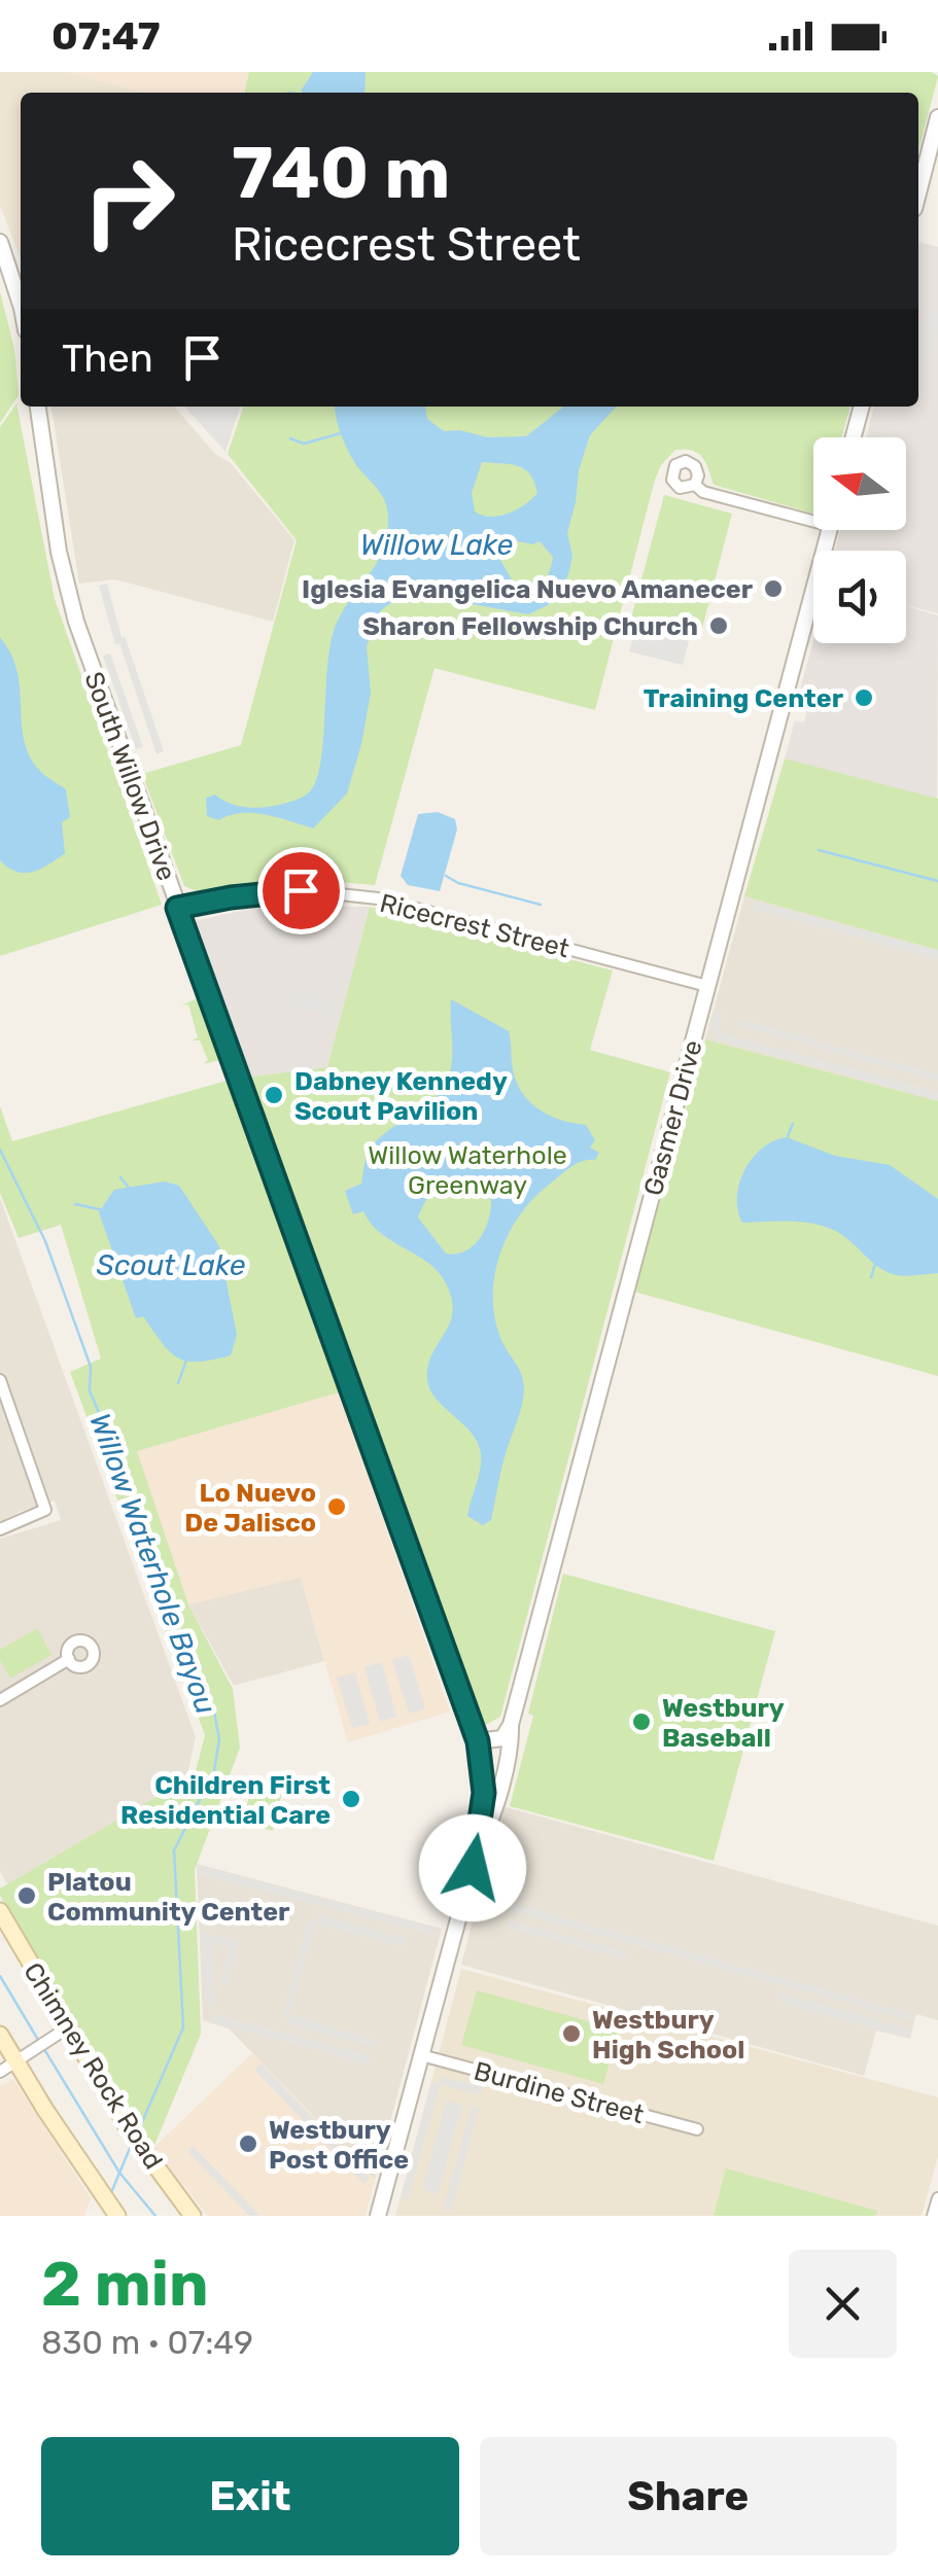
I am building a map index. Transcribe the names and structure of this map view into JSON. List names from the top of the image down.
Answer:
{
  "streets": {
    "main road": ["Chimney Rock Road"],
    "street": [
      "South Willow Drive",
      "Ricecrest Street",
      "Gasmer Drive",
      "Burdine Street"
    ]
  },
  "crossings": [
    ["South Willow Drive", "Ricecrest Street"],
    ["South Willow Drive", "Gasmer Drive"],
    ["Ricecrest Street", "Gasmer Drive"],
    ["Gasmer Drive", "Burdine Street"]
  ],
  "water": ["Willow Lake", "Scout Lake", "Willow Waterhole Bayou"],
  "parks": ["Willow Waterhole Greenway"],
  "places": [
    "Iglesia Evangelica Nuevo Amanecer",
    "Sharon Fellowship Church",
    "Training Center",
    "Dabney Kennedy Scout Pavilion",
    "Lo Nuevo De Jalisco",
    "Westbury Baseball",
    "Children First Residential Care",
    "Platou Community Center",
    "Westbury High School",
    "Westbury Post Office"
  ],
  "north": "left",
  "page": {
    "status": "07:47",
    "turn": ["740 m", "Ricecrest Street"],
    "then": "Then",
    "heading": ["2 min", "830 m · 07:49"],
    "buttons": ["Exit", "Share"]
  }
}
